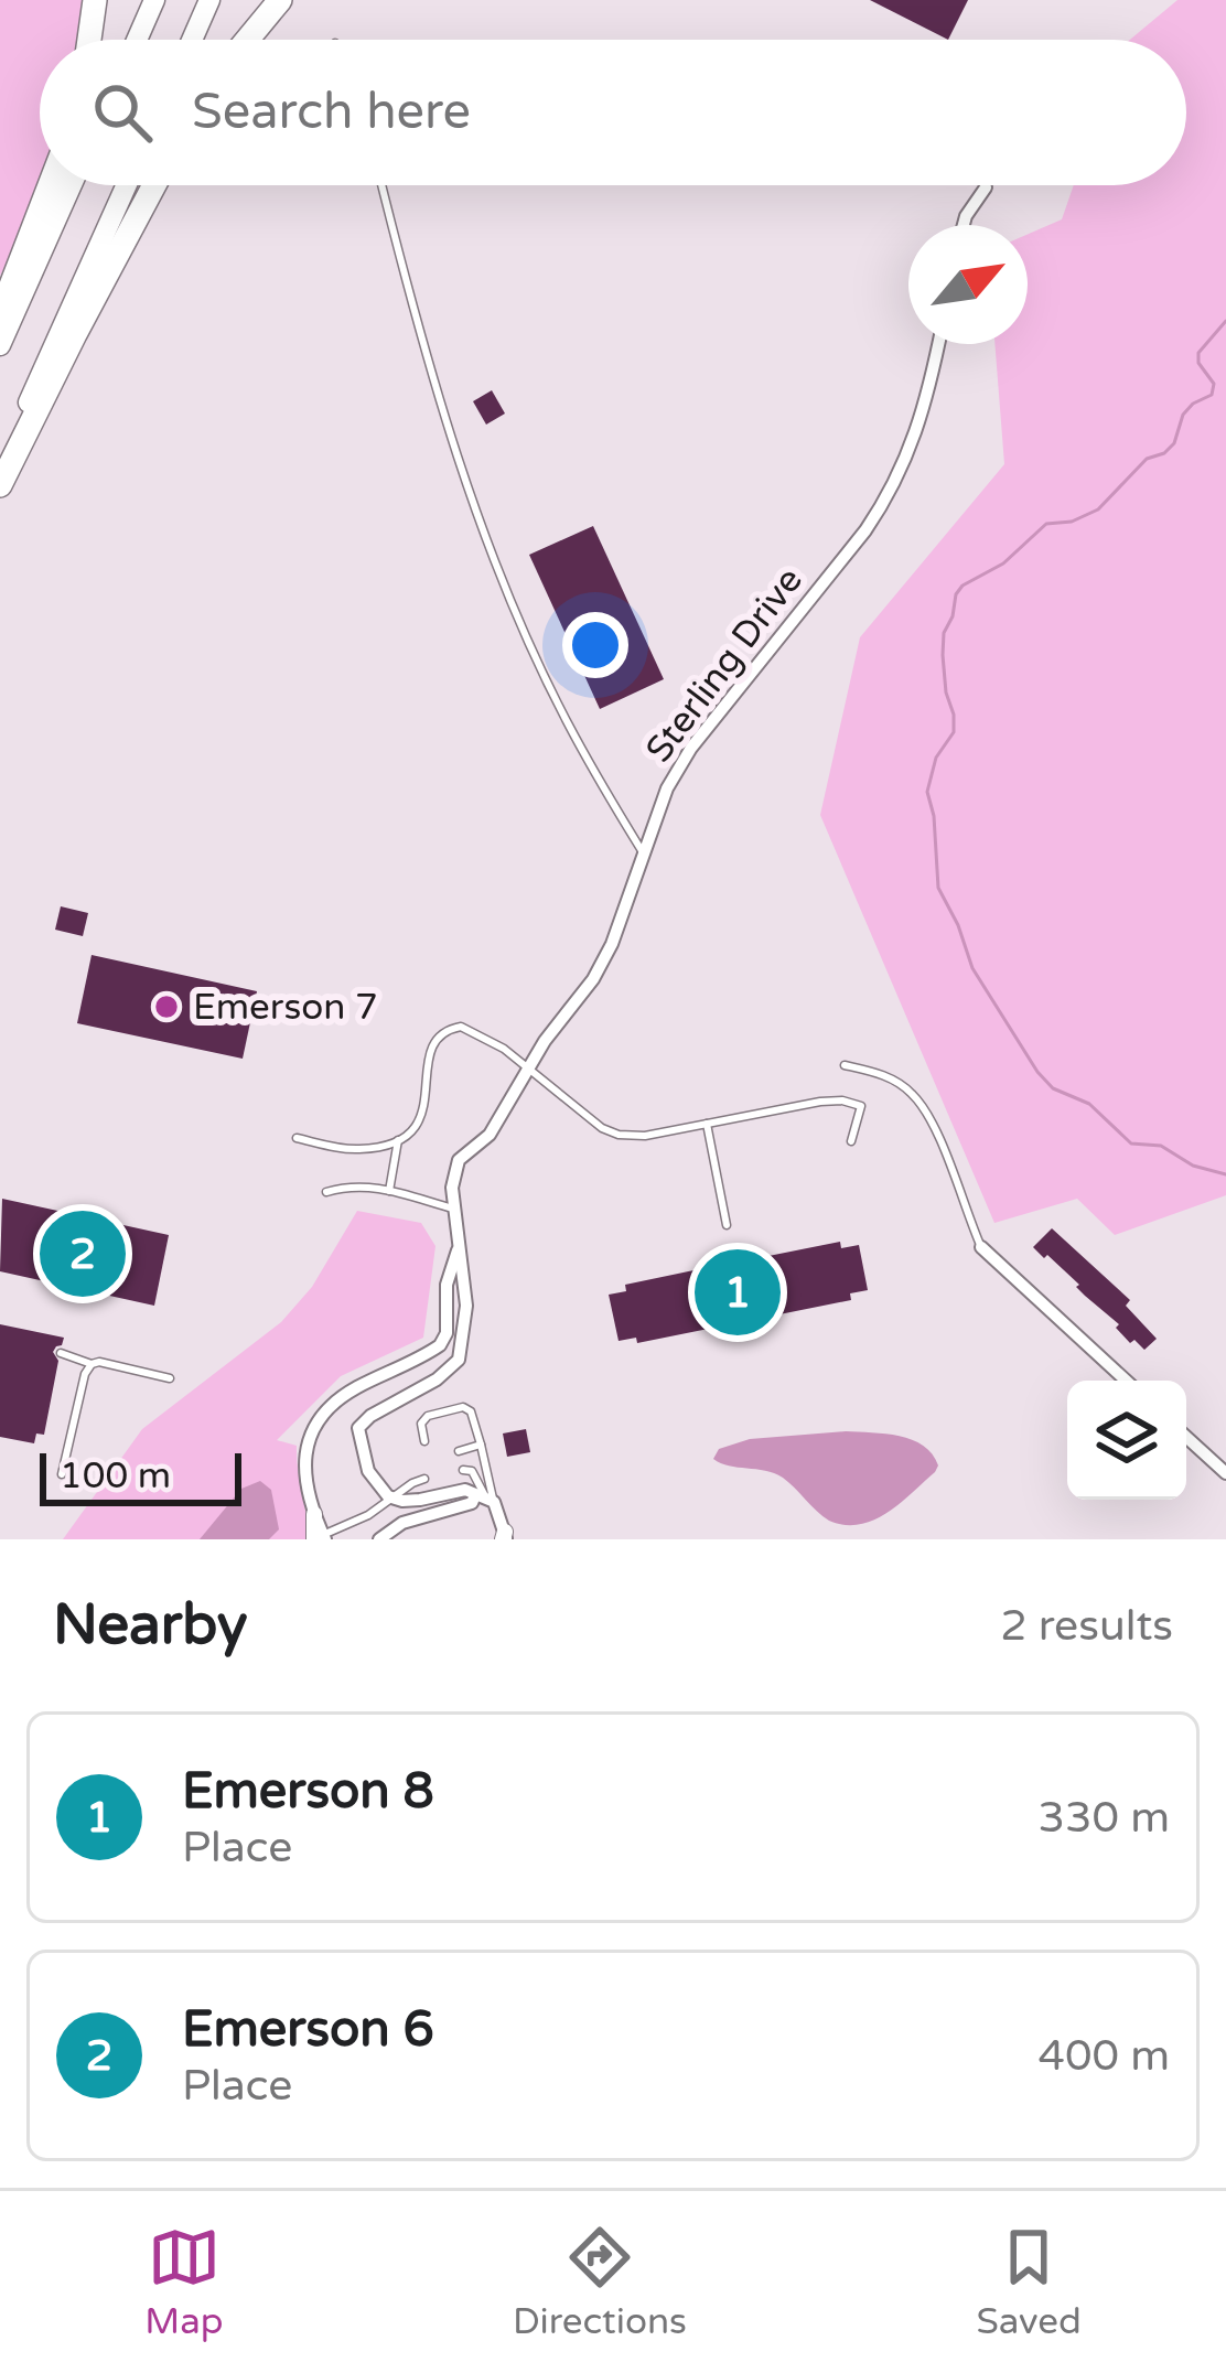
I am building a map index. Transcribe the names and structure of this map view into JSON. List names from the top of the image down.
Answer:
{
  "streets": {
    "street": ["Sterling Drive"]
  },
  "places": ["Emerson 7"],
  "scale_bar": "100 m",
  "north": "top right",
  "page": {
    "search": "Search here",
    "pins": ["2", "1"],
    "scale": "100 m",
    "heading": ["Nearby", "2 results"],
    "list": [
      {
        "mark": "1",
        "name": "Emerson 8",
        "note": "Place",
        "value": "330 m"
      },
      {
        "mark": "2",
        "name": "Emerson 6",
        "note": "Place",
        "value": "400 m"
      }
    ],
    "nav": ["Map", "Directions", "Saved"]
  }
}
